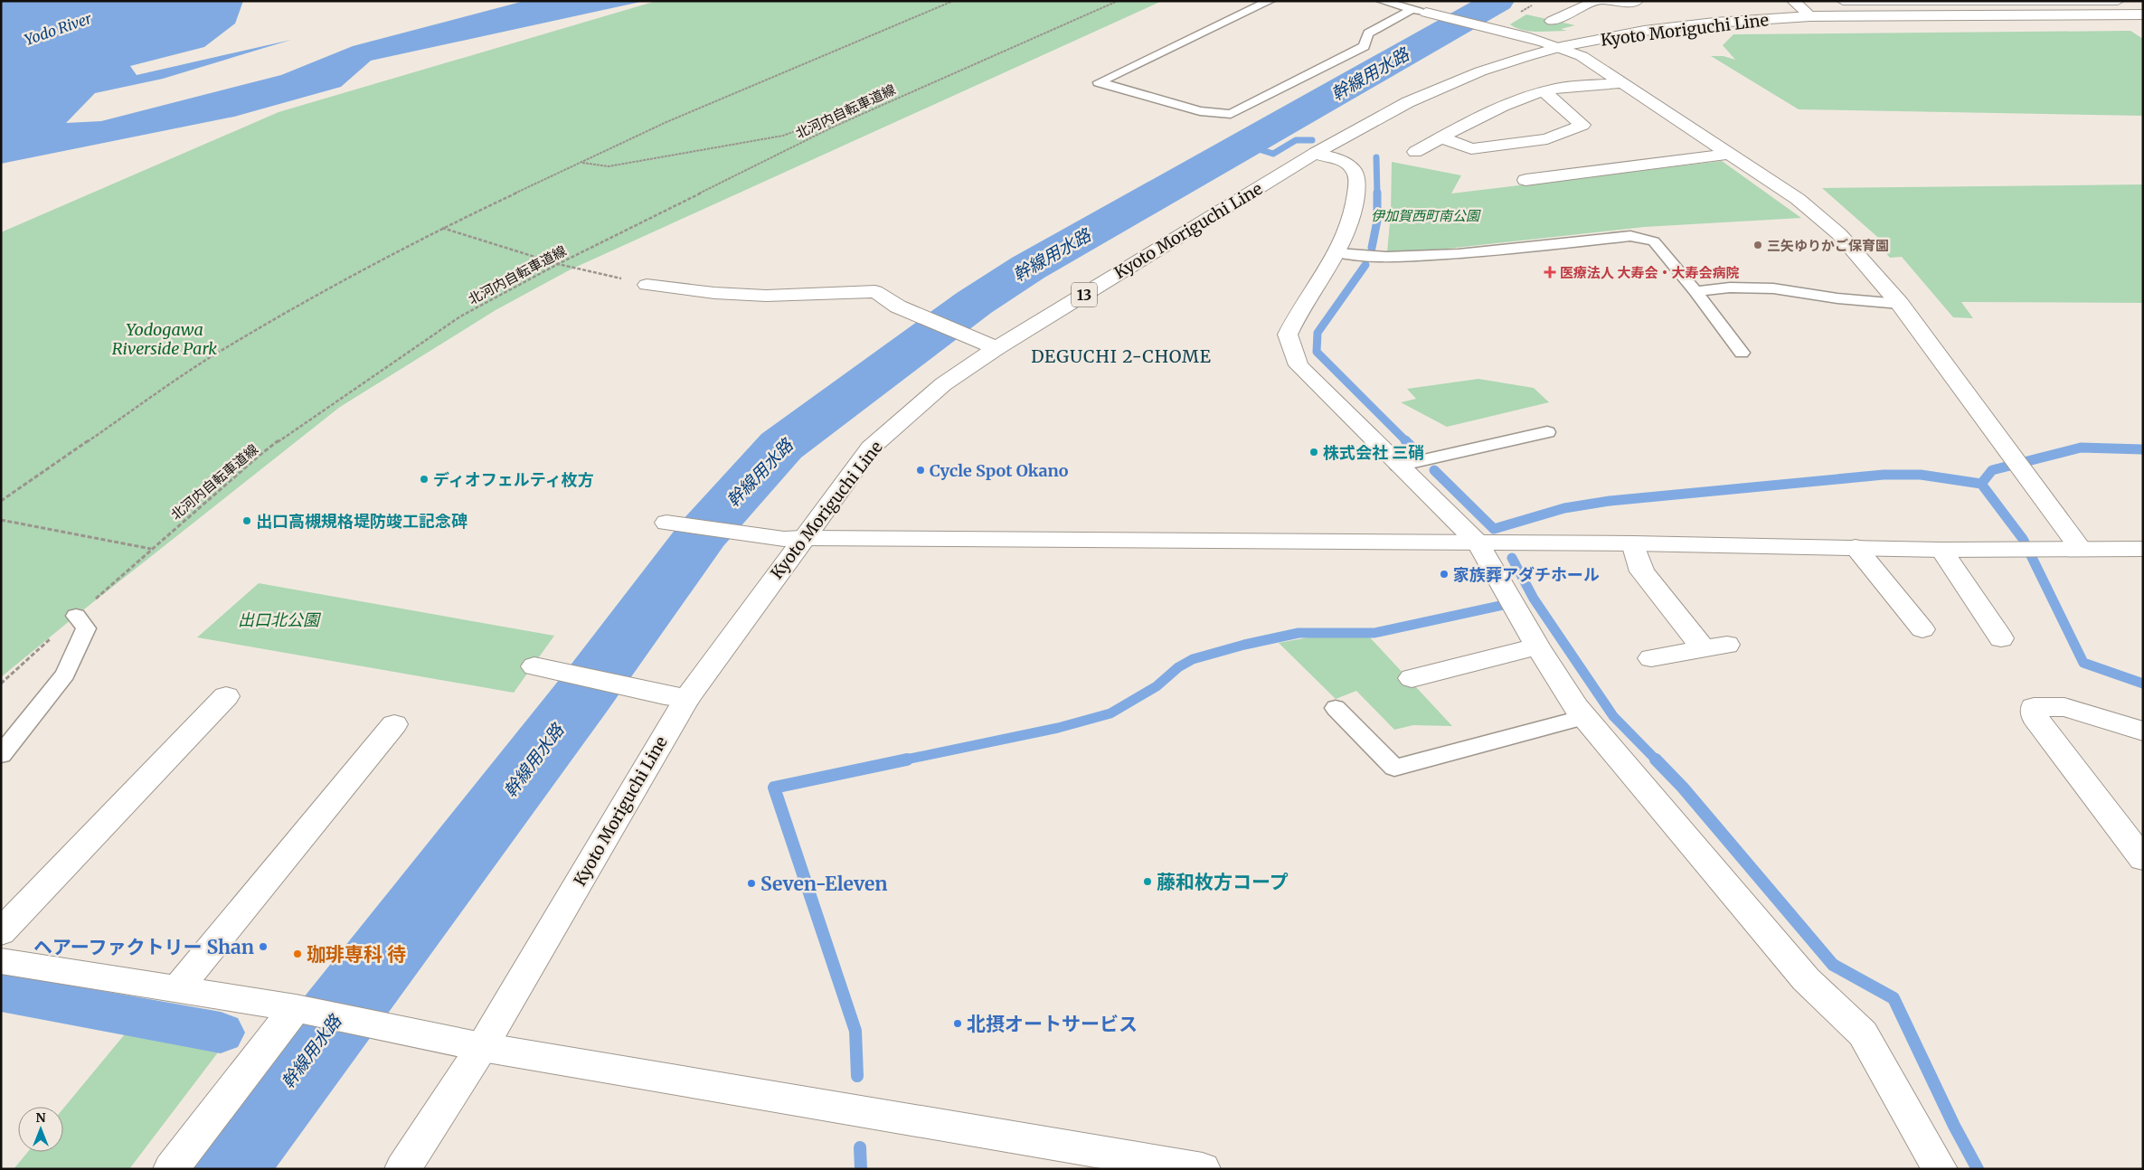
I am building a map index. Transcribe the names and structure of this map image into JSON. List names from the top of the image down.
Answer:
{
  "streets": {
    "street": ["Kyoto Moriguchi Line", "13"],
    "path": ["北河内自転車道線"]
  },
  "districts": ["DEGUCHI 2-CHOME"],
  "water": ["Yodo River", "幹線用水路"],
  "parks": ["伊加賀西町南公園", "Yodogawa Riverside Park", "出口北公園"],
  "places": {
    "other": [
      "三矢ゆりかご保育園",
      "株式会社 三硝",
      "Cycle Spot Okano",
      "ディオフェルティ枚方",
      "出口高槻規格堤防竣工記念碑",
      "家族葬アダチホール",
      "藤和枚方コープ",
      "Seven-Eleven",
      "ヘアーファクトリー Shan",
      "珈琲専科 待",
      "北摂オートサービス"
    ],
    "health": ["医療法人 大寿会・大寿会病院"]
  },
  "north": "top"
}
